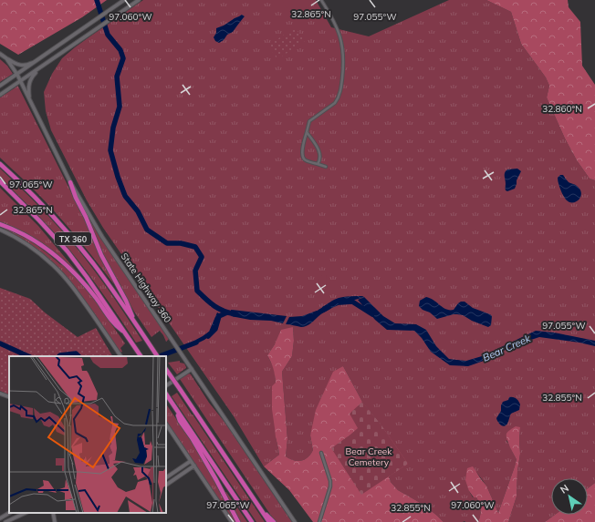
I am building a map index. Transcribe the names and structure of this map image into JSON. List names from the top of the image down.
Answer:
{
  "streets": {
    "highway": ["TX 360"],
    "main road": ["State Highway 360"]
  },
  "water": ["Bear Creek"],
  "parks": ["Bear Creek Cemetery"],
  "north": "top left",
  "coordinates": [
    "32.865°N",
    "97.060°W",
    "97.055°W",
    "32.860°N",
    "97.065°W",
    "32.855°N"
  ]
}
